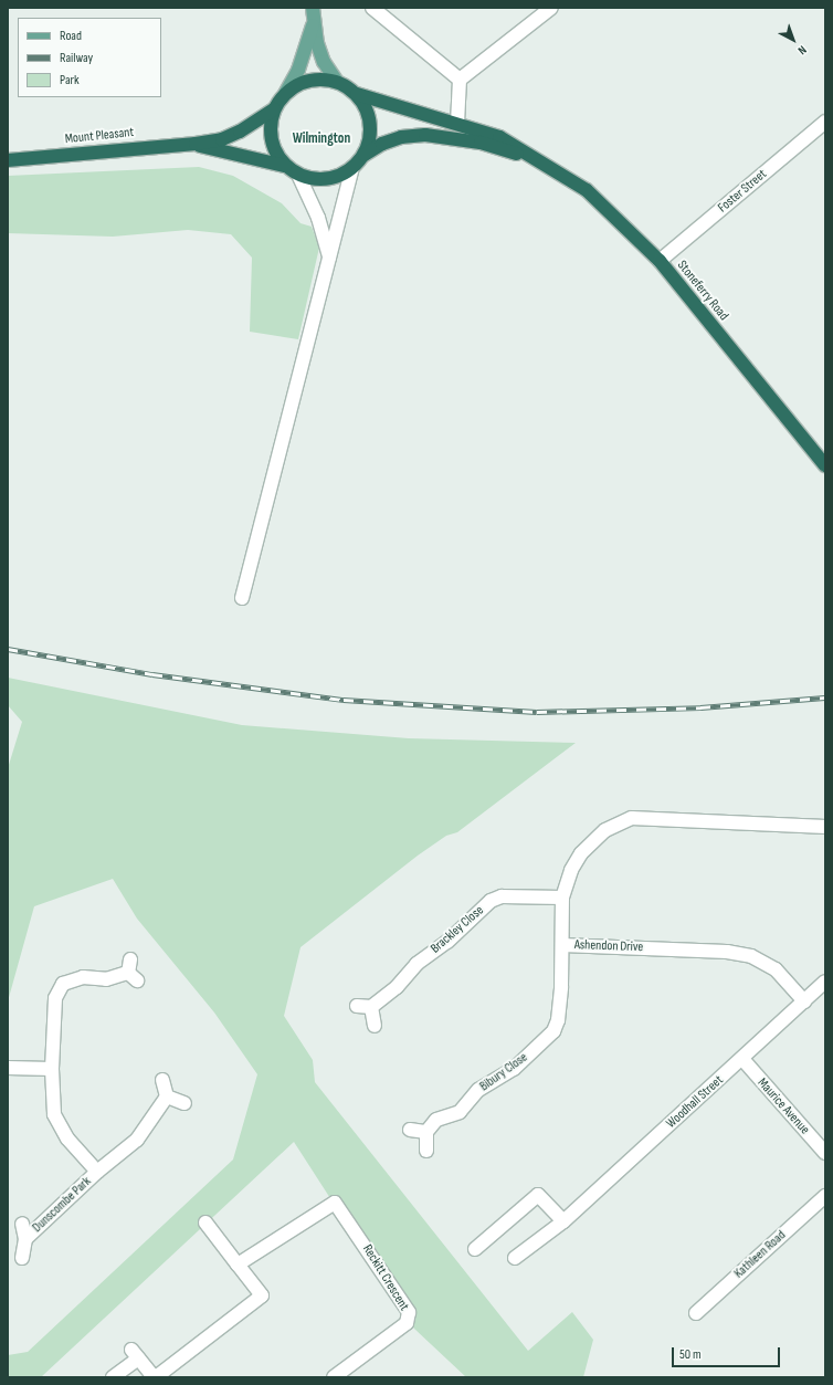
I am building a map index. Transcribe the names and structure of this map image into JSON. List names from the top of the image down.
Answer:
{
  "streets": {
    "highway": ["Mount Pleasant", "Stoneferry Road"],
    "street": [
      "Foster Street",
      "Brackley Close",
      "Ashendon Drive",
      "Bibury Close",
      "Woodhall Street",
      "Maurice Avenue",
      "Dunscombe Park",
      "Kathleen Road",
      "Reckitt Crescent"
    ]
  },
  "crossings": [
    ["Foster Street", "Stoneferry Road"],
    ["Brackley Close", "Ashendon Drive"],
    ["Ashendon Drive", "Bibury Close"],
    ["Ashendon Drive", "Woodhall Street"],
    ["Woodhall Street", "Maurice Avenue"]
  ],
  "districts": ["Wilmington"],
  "legend": ["Road", "Railway", "Park"],
  "scale_bar": "50 m",
  "north": "bottom right"
}
